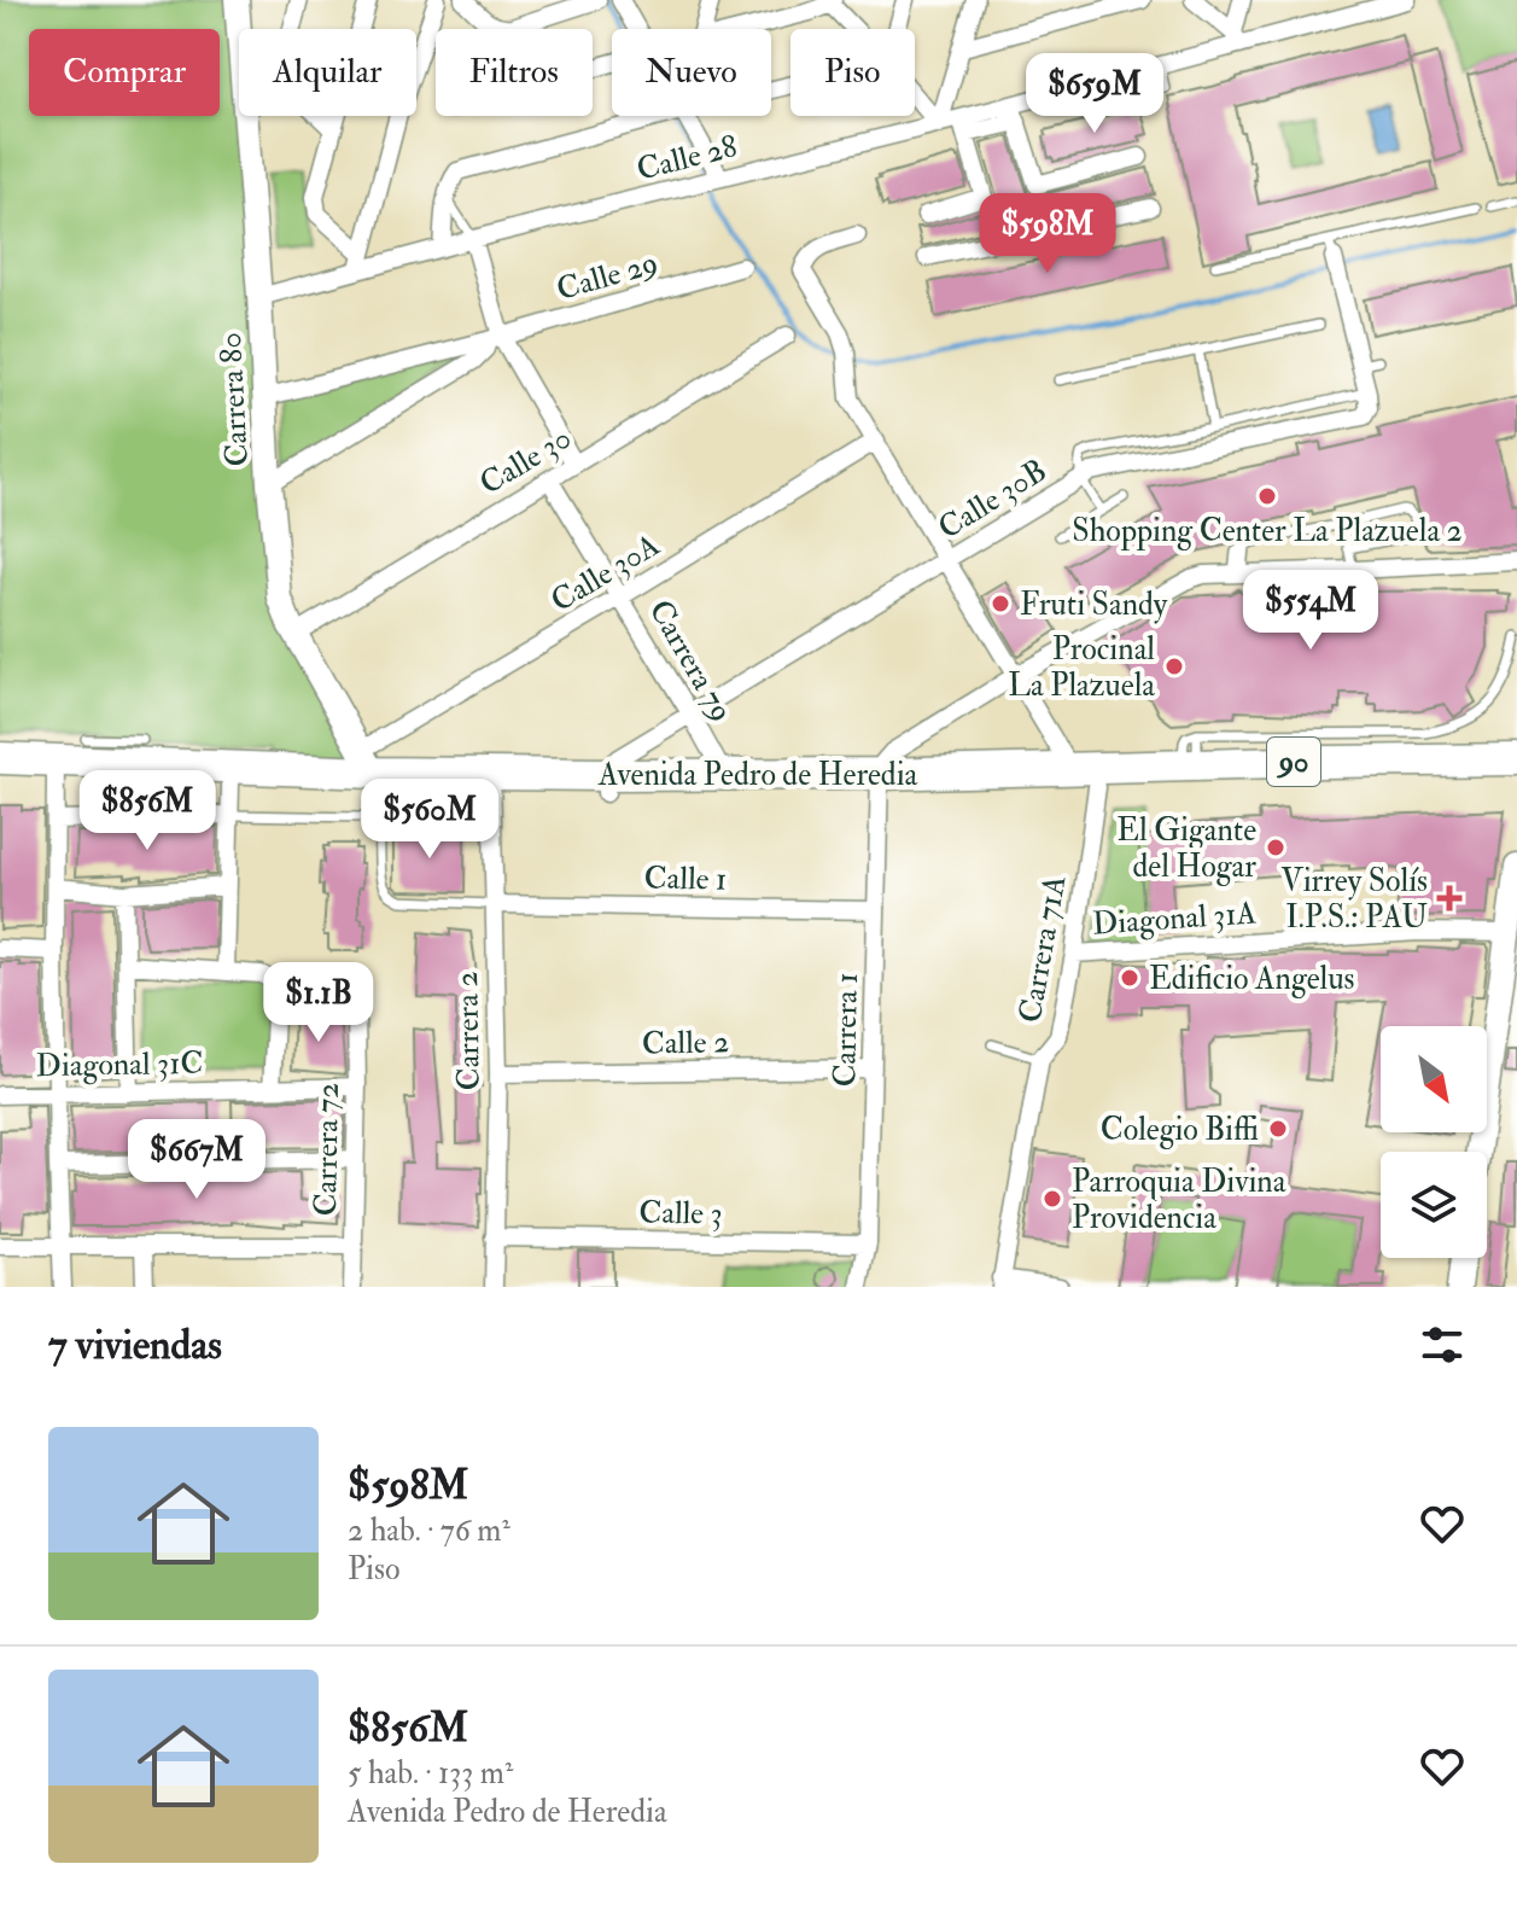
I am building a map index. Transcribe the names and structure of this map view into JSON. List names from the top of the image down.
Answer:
{
  "streets": {
    "highway": ["90", "Avenida Pedro de Heredia"],
    "street": [
      "Calle 28",
      "Calle 29",
      "Carrera 80",
      "Calle 30",
      "Calle 30B",
      "Calle 30A",
      "Carrera 79",
      "Calle 1",
      "Diagonal 31A",
      "Carrera 71A",
      "Carrera 1",
      "Carrera 2",
      "Calle 2",
      "Diagonal 31C",
      "Carrera 72",
      "Calle 3"
    ]
  },
  "crossings": [
    ["Calle 28", "Carrera 80"],
    ["Calle 29", "Carrera 80"],
    ["Carrera 80", "Calle 30"],
    ["Carrera 80", "Calle 30A"],
    ["Carrera 80", "Avenida Pedro de Heredia"],
    ["Calle 30", "Carrera 79"],
    ["Calle 30B", "Carrera 79"],
    ["Calle 30B", "Avenida Pedro de Heredia"],
    ["Calle 30A", "Carrera 79"],
    ["Calle 30A", "Avenida Pedro de Heredia"],
    ["Carrera 79", "Avenida Pedro de Heredia"],
    ["Avenida Pedro de Heredia", "Carrera 71A"],
    ["Avenida Pedro de Heredia", "Carrera 1"],
    ["Avenida Pedro de Heredia", "Carrera 2"],
    ["Calle 1", "Carrera 1"],
    ["Calle 1", "Carrera 2"],
    ["Diagonal 31A", "Carrera 71A"],
    ["Carrera 1", "Calle 2"],
    ["Carrera 1", "Calle 3"],
    ["Carrera 2", "Calle 2"],
    ["Carrera 2", "Calle 3"],
    ["Diagonal 31C", "Carrera 72"]
  ],
  "places": {
    "other": [
      "Shopping Center La Plazuela 2",
      "Fruti Sandy",
      "Procinal La Plazuela",
      "El Gigante del Hogar",
      "Edificio Angelus",
      "Colegio Biffi",
      "Parroquia Divina Providencia"
    ],
    "health": ["Virrey Solís I.P.S.: PAU"]
  },
  "north": "bottom right",
  "page": {
    "chip": [
      "Comprar",
      "Alquilar",
      "Filtros",
      "Nuevo",
      "Piso"
    ],
    "price": [
      "$659M",
      "$598M",
      "$554M",
      "$856M",
      "$560M",
      "$1.1B",
      "$667M"
    ],
    "heading": "7 viviendas",
    "list": [
      {
        "name": "$598M",
        "note": "2 hab. · 76 m² · Piso"
      },
      {
        "name": "$856M",
        "note": "5 hab. · 133 m² · Avenida Pedro de Heredia"
      }
    ]
  }
}
